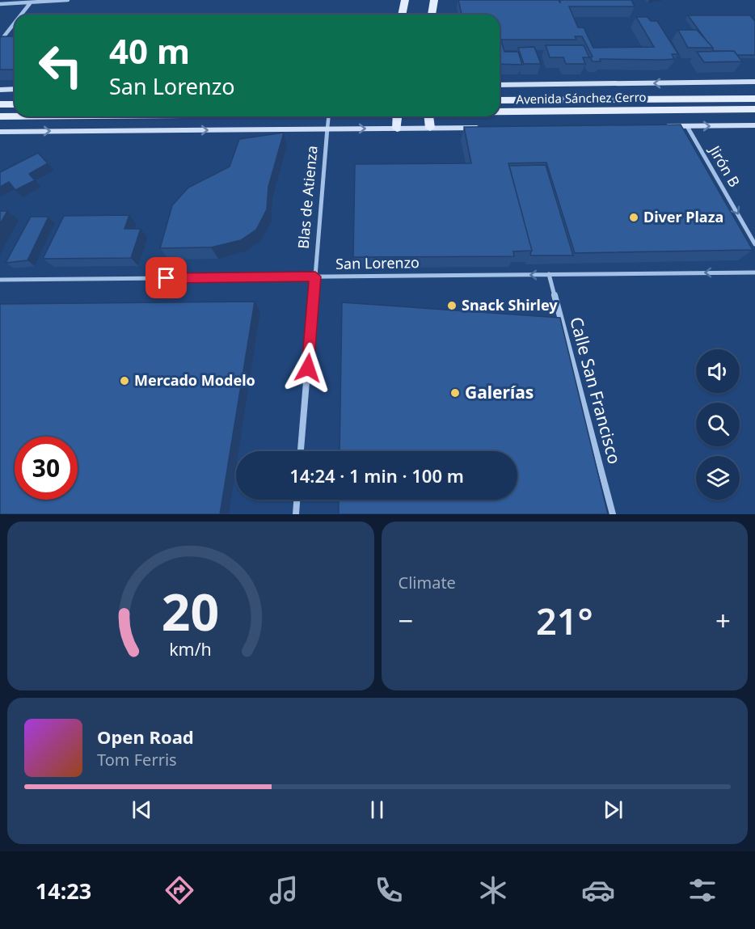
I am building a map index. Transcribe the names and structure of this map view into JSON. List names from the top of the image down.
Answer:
{
  "streets": {
    "main road": ["Avenida Sánchez Cerro"],
    "street": [
      "Jirón B",
      "Blas de Atienza",
      "San Lorenzo",
      "Calle San Francisco"
    ]
  },
  "crossings": [
    ["Blas de Atienza", "San Lorenzo"],
    ["San Lorenzo", "Calle San Francisco"]
  ],
  "one_way": ["Jirón B", "San Lorenzo"],
  "places": [
    "Diver Plaza",
    "Snack Shirley",
    "Mercado Modelo",
    "Galerías"
  ],
  "page": {
    "turn": ["40 m", "San Lorenzo"],
    "limit": "30",
    "trip": "14:24 · 1 min · 100 m",
    "tile": "Climate",
    "heat": ["−", "21°", "+"],
    "song": ["Open Road", "Tom Ferris"],
    "tabs": "14:23",
    "gauge": ["20", "km/h"]
  }
}
